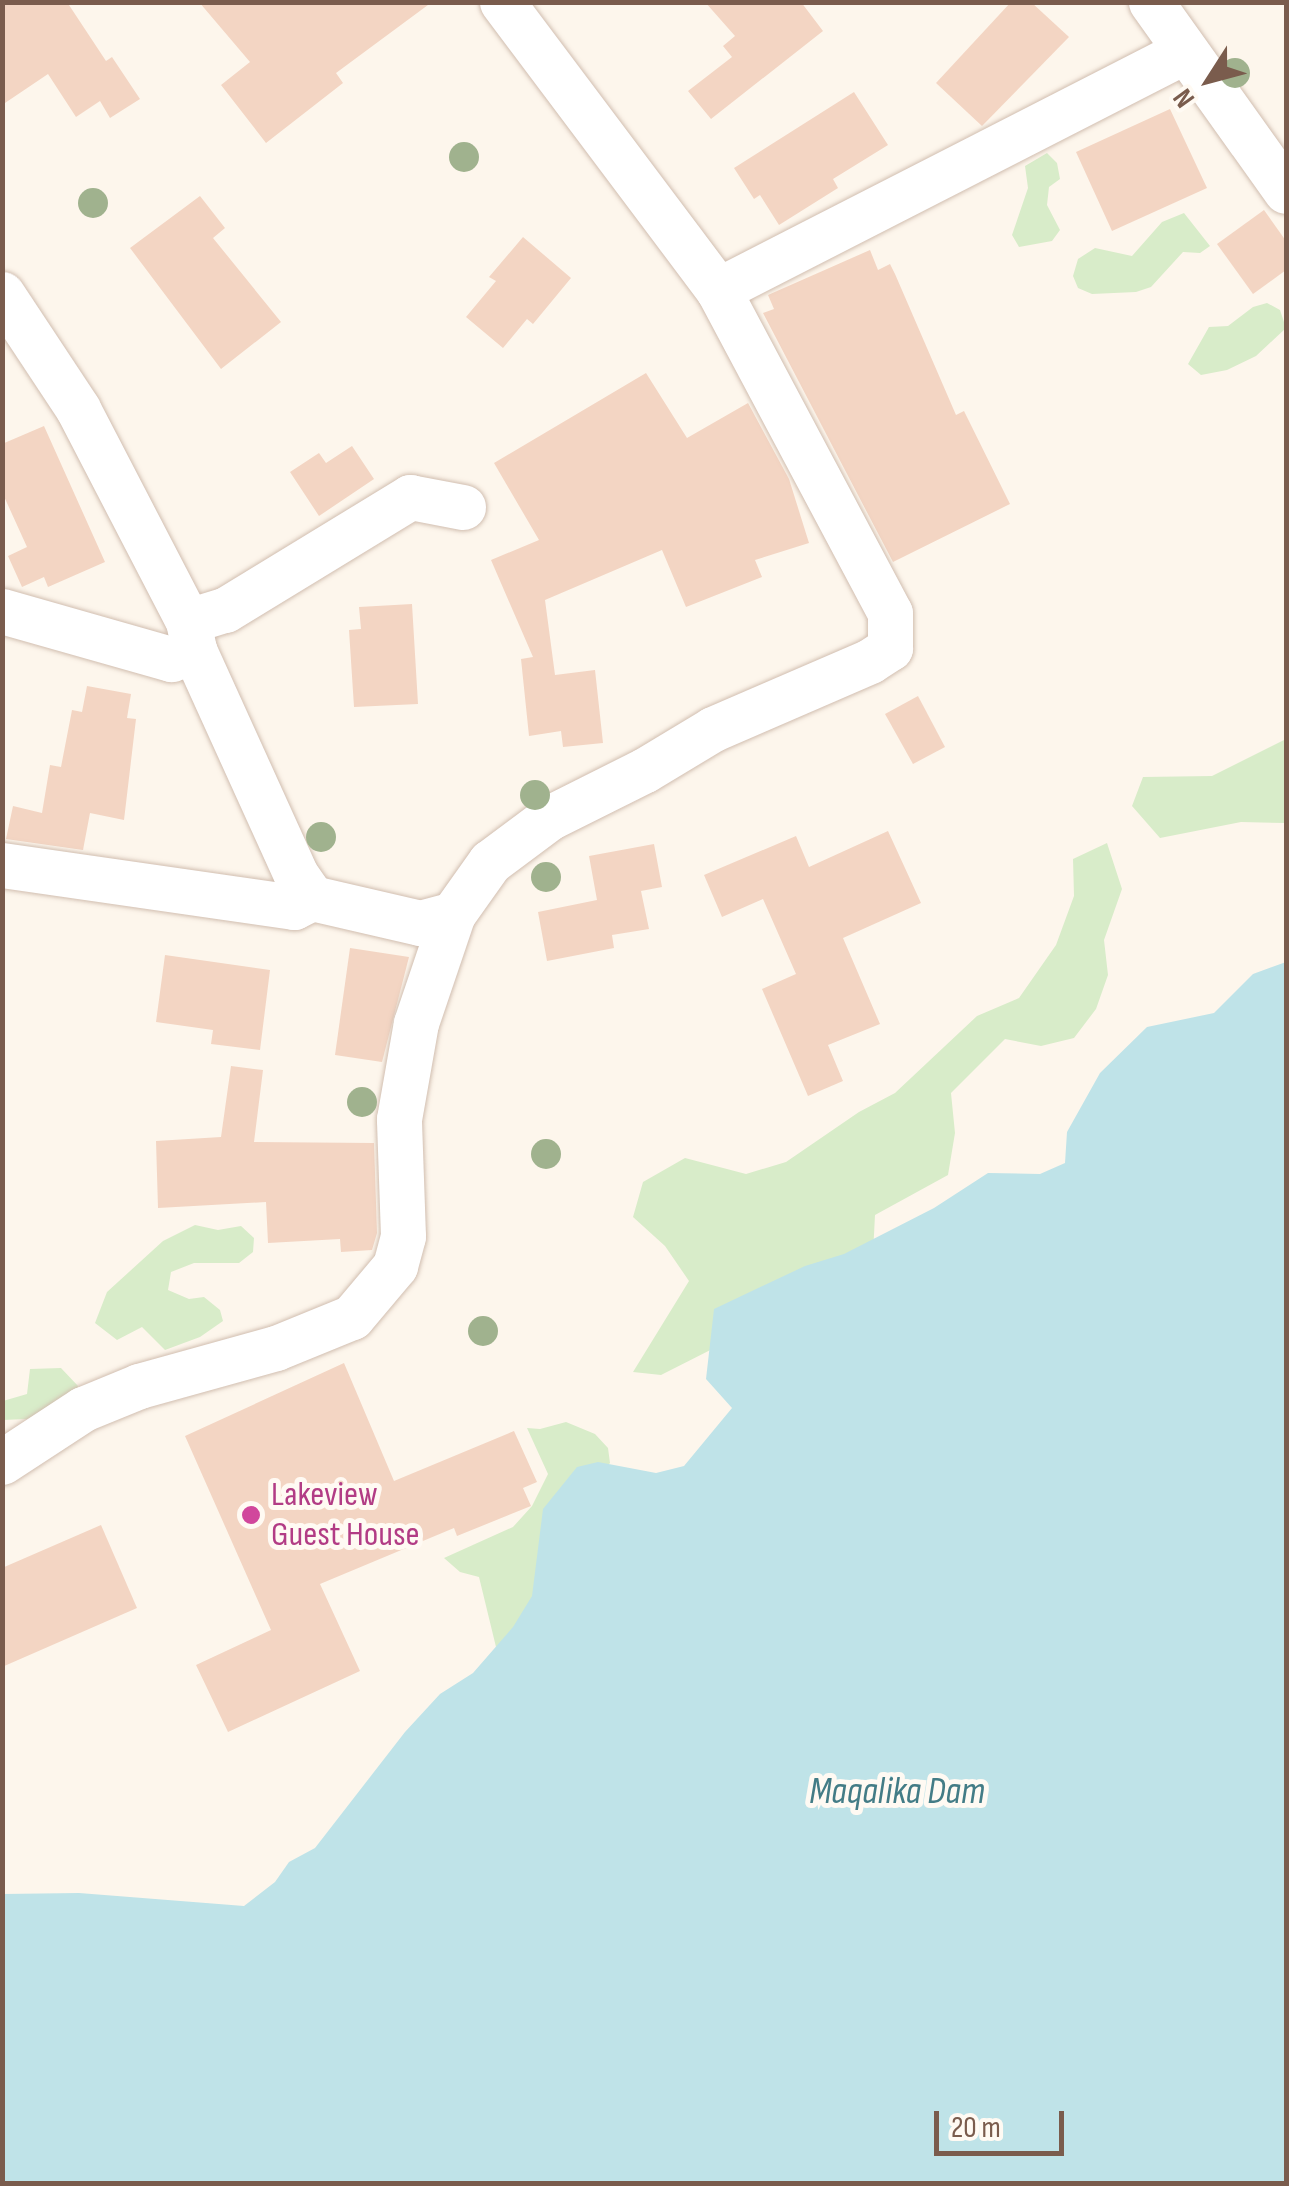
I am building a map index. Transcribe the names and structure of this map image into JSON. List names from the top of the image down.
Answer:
{
  "water": ["Maqalika Dam"],
  "places": ["Lakeview Guest House"],
  "scale_bar": "20 m",
  "north": "bottom left"
}
